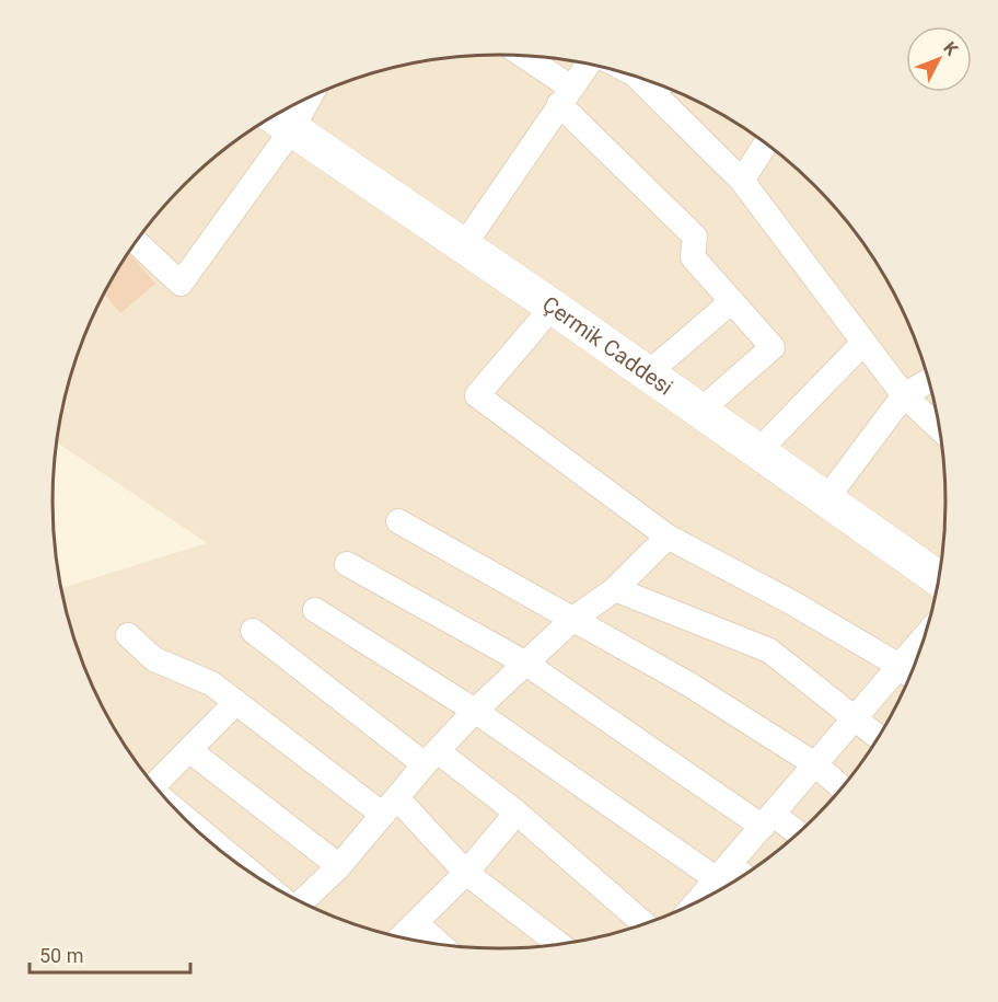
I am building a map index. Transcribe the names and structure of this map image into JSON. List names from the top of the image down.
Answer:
{
  "streets": {
    "main road": ["Çermik Caddesi"]
  },
  "scale_bar": "50 m",
  "north": "top right"
}
